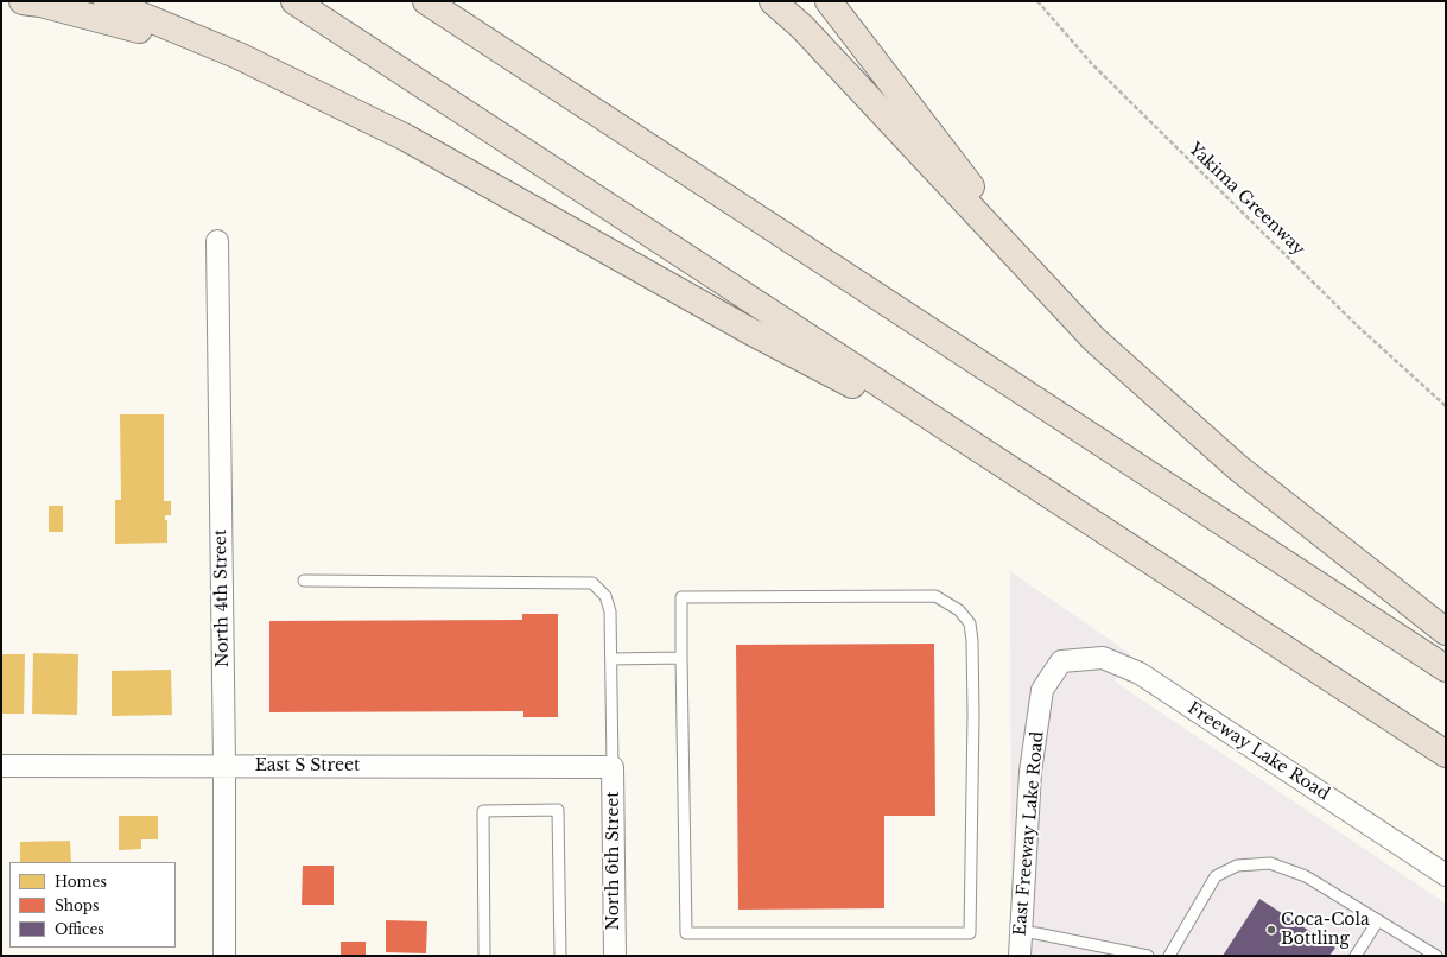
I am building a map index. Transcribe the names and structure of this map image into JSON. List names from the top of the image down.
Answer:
{
  "streets": {
    "street": [
      "North 4th Street",
      "Freeway Lake Road",
      "East S Street",
      "East Freeway Lake Road",
      "North 6th Street"
    ],
    "path": ["Yakima Greenway"]
  },
  "crossings": [
    ["North 4th Street", "East S Street"],
    ["Freeway Lake Road", "East Freeway Lake Road"],
    ["East S Street", "North 6th Street"]
  ],
  "places": ["Coca-Cola Bottling"],
  "legend": ["Homes", "Shops", "Offices"]
}
